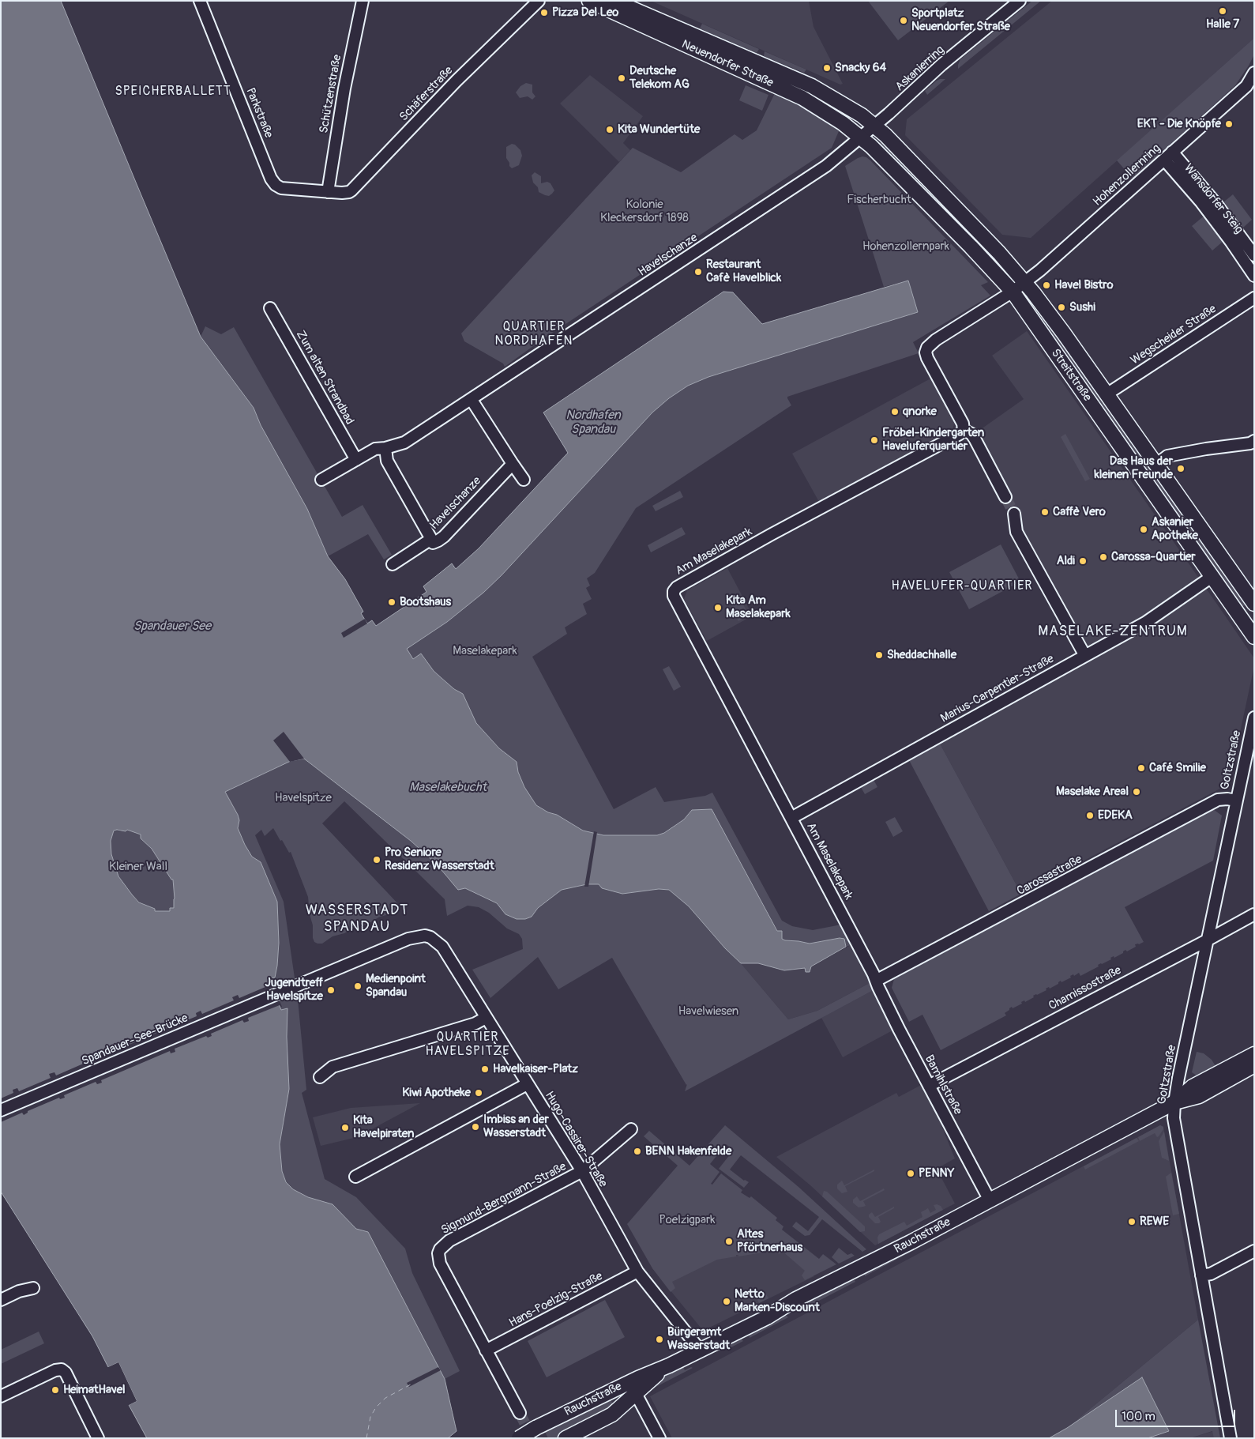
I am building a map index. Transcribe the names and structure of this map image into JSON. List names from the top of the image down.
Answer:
{
  "streets": {
    "main road": ["Neuendorfer Straße", "Streitstraße", "Rauchstraße"],
    "street": [
      "Askanierring",
      "Schützenstraße",
      "Schäferstraße",
      "Parkstraße",
      "Hohenzollernring",
      "Wansdorfer Steig",
      "Havelschanze",
      "Wegscheider Straße",
      "Zum alten Strandbad",
      "Am Maselakepark",
      "Marius-Carpentier-Straße",
      "Goltzstraße",
      "Carossastraße",
      "Chamissostraße",
      "Spandauer-See-Brücke",
      "Bamihlstraße",
      "Hugo-Cassirer-Straße",
      "Sigmund-Bergmann-Straße",
      "Hans-Poelzig-Straße"
    ]
  },
  "crossings": [
    ["Neuendorfer Straße", "Askanierring"],
    ["Neuendorfer Straße", "Havelschanze"],
    ["Neuendorfer Straße", "Streitstraße"],
    ["Askanierring", "Havelschanze"],
    ["Askanierring", "Streitstraße"],
    ["Schützenstraße", "Schäferstraße"],
    ["Schützenstraße", "Parkstraße"],
    ["Schäferstraße", "Parkstraße"],
    ["Hohenzollernring", "Wansdorfer Steig"],
    ["Hohenzollernring", "Streitstraße"],
    ["Havelschanze", "Streitstraße"],
    ["Wegscheider Straße", "Streitstraße"],
    ["Streitstraße", "Marius-Carpentier-Straße"],
    ["Am Maselakepark", "Marius-Carpentier-Straße"],
    ["Am Maselakepark", "Carossastraße"],
    ["Am Maselakepark", "Bamihlstraße"],
    ["Goltzstraße", "Carossastraße"],
    ["Goltzstraße", "Chamissostraße"],
    ["Goltzstraße", "Rauchstraße"],
    ["Carossastraße", "Bamihlstraße"],
    ["Chamissostraße", "Bamihlstraße"],
    ["Spandauer-See-Brücke", "Hugo-Cassirer-Straße"],
    ["Bamihlstraße", "Rauchstraße"],
    ["Hugo-Cassirer-Straße", "Sigmund-Bergmann-Straße"],
    ["Hugo-Cassirer-Straße", "Rauchstraße"],
    ["Hugo-Cassirer-Straße", "Hans-Poelzig-Straße"],
    ["Sigmund-Bergmann-Straße", "Hans-Poelzig-Straße"]
  ],
  "districts": [
    "SPEICHERBALLETT",
    "QUARTIER NORDHAFEN",
    "HAVELUFER-QUARTIER",
    "MASELAKE-ZENTRUM",
    "WASSERSTADT SPANDAU",
    "QUARTIER HAVELSPITZE"
  ],
  "water": ["Nordhafen Spandau", "Spandauer See", "Maselakebucht"],
  "parks": [
    "Fischerbucht",
    "Kolonie Kleckersdorf 1898",
    "Hohenzollernpark",
    "Maselakepark",
    "Havelspitze",
    "Kleiner Wall",
    "Havelwiesen",
    "Poelzigpark"
  ],
  "places": [
    "Halle 7",
    "Pizza Del Leo",
    "Sportplatz Neuendorfer Straße",
    "Snacky 64",
    "Deutsche Telekom AG",
    "EKT - Die Knöpfe",
    "Kita Wundertüte",
    "Restaurant Cafè Havelblick",
    "Havel Bistro",
    "Sushi",
    "qnorke",
    "Fröbel-Kindergarten Haveluferquartier",
    "Das Haus der kleinen Freunde",
    "Caffè Vero",
    "Askanier Apotheke",
    "Carossa-Quartier",
    "Aldi",
    "Bootshaus",
    "Kita Am Maselakepark",
    "Sheddachhalle",
    "Café Smilie",
    "Maselake Areal",
    "EDEKA",
    "Pro Seniore Residenz Wasserstadt",
    "Medienpoint Spandau",
    "Jugendtreff Havelspitze",
    "Havelkaiser-Platz",
    "Kiwi Apotheke",
    "Imbiss an der Wasserstadt",
    "Kita Havelpiraten",
    "BENN Hakenfelde",
    "PENNY",
    "REWE",
    "Altes Pförtnerhaus",
    "Netto Marken-Discount",
    "Bürgeramt Wasserstadt",
    "HeimatHavel"
  ],
  "scale_bar": "100 m"
}
